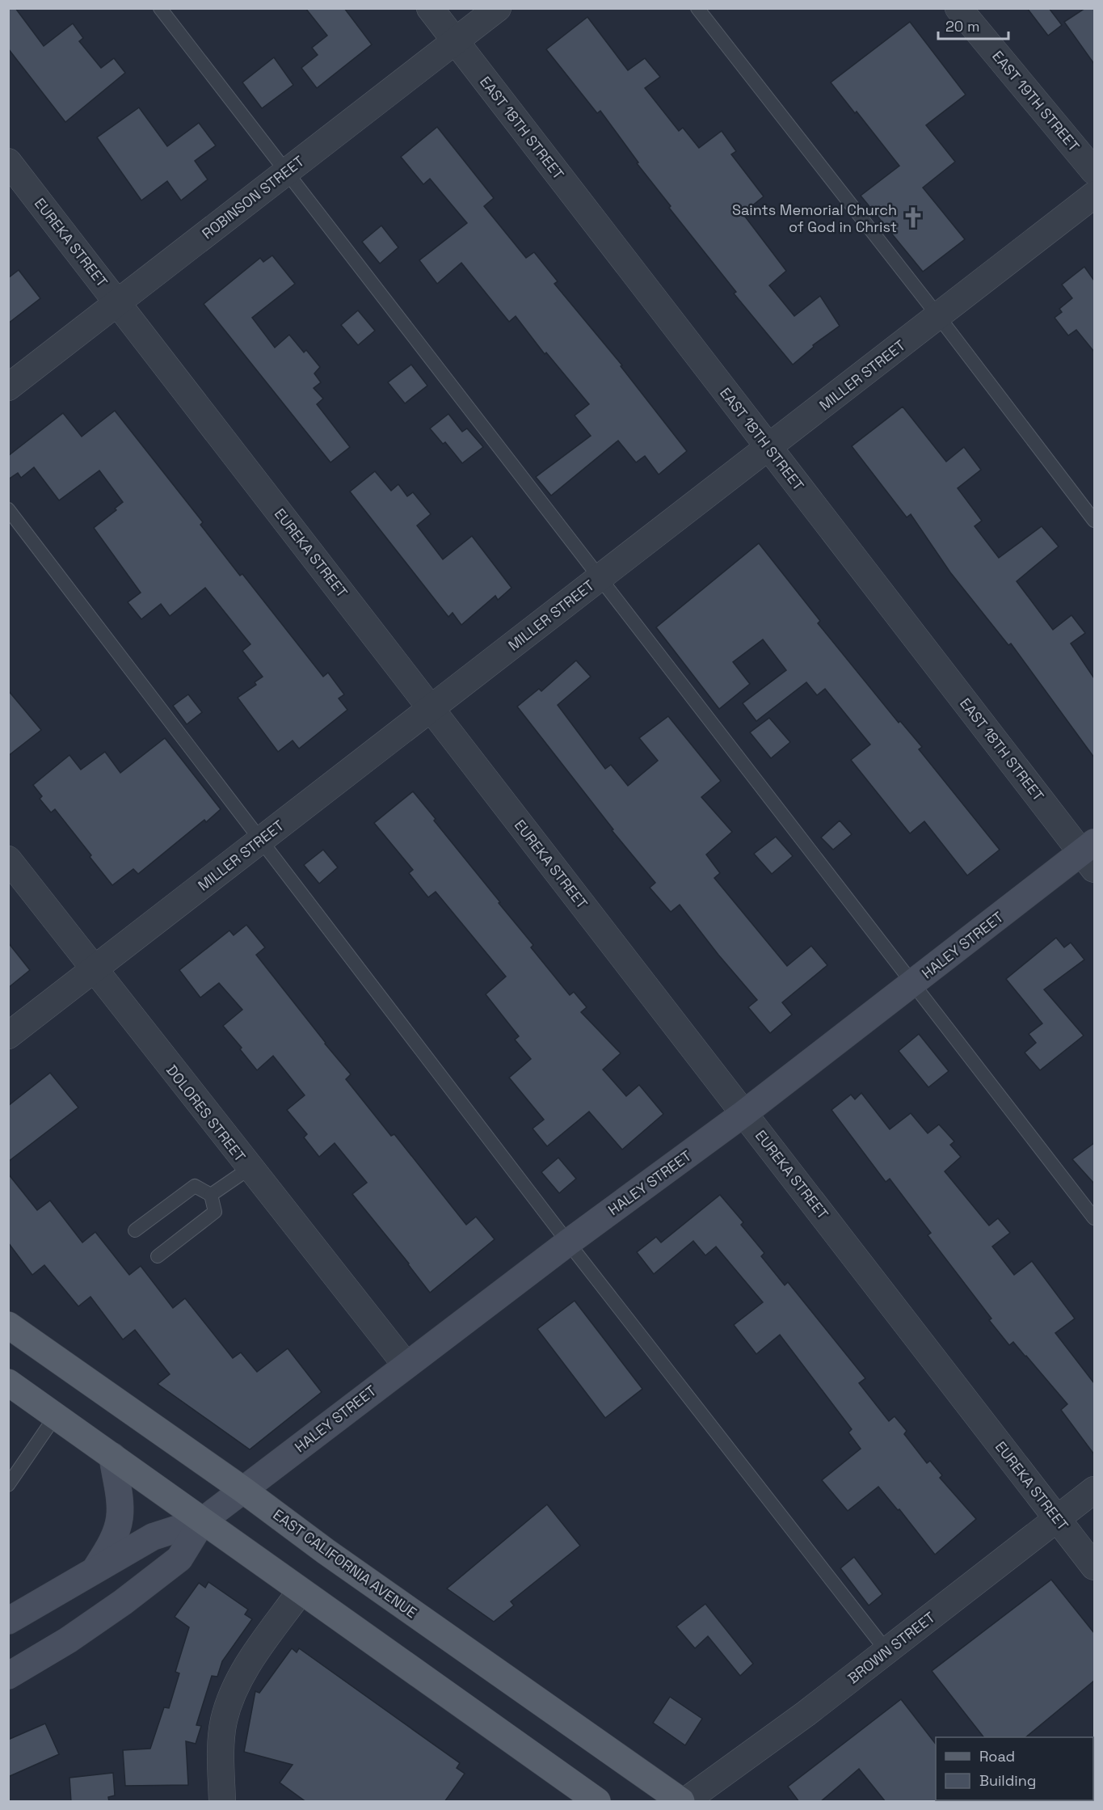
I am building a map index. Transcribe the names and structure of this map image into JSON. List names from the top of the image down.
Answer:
{
  "streets": {
    "main road": ["EAST CALIFORNIA AVENUE"],
    "street": [
      "EAST 19TH STREET",
      "EAST 18TH STREET",
      "ROBINSON STREET",
      "EUREKA STREET",
      "MILLER STREET",
      "HALEY STREET",
      "DOLORES STREET",
      "BROWN STREET"
    ]
  },
  "crossings": [
    ["EAST 18TH STREET", "ROBINSON STREET"],
    ["EAST 18TH STREET", "MILLER STREET"],
    ["EAST 18TH STREET", "HALEY STREET"],
    ["ROBINSON STREET", "EUREKA STREET"],
    ["EUREKA STREET", "MILLER STREET"],
    ["EUREKA STREET", "HALEY STREET"],
    ["EUREKA STREET", "BROWN STREET"],
    ["MILLER STREET", "DOLORES STREET"],
    ["HALEY STREET", "DOLORES STREET"],
    ["HALEY STREET", "EAST CALIFORNIA AVENUE"],
    ["EAST CALIFORNIA AVENUE", "BROWN STREET"]
  ],
  "places": {
    "church": ["Saints Memorial Church of God in Christ"]
  },
  "legend": ["Road", "Building"],
  "scale_bar": "20 m"
}
